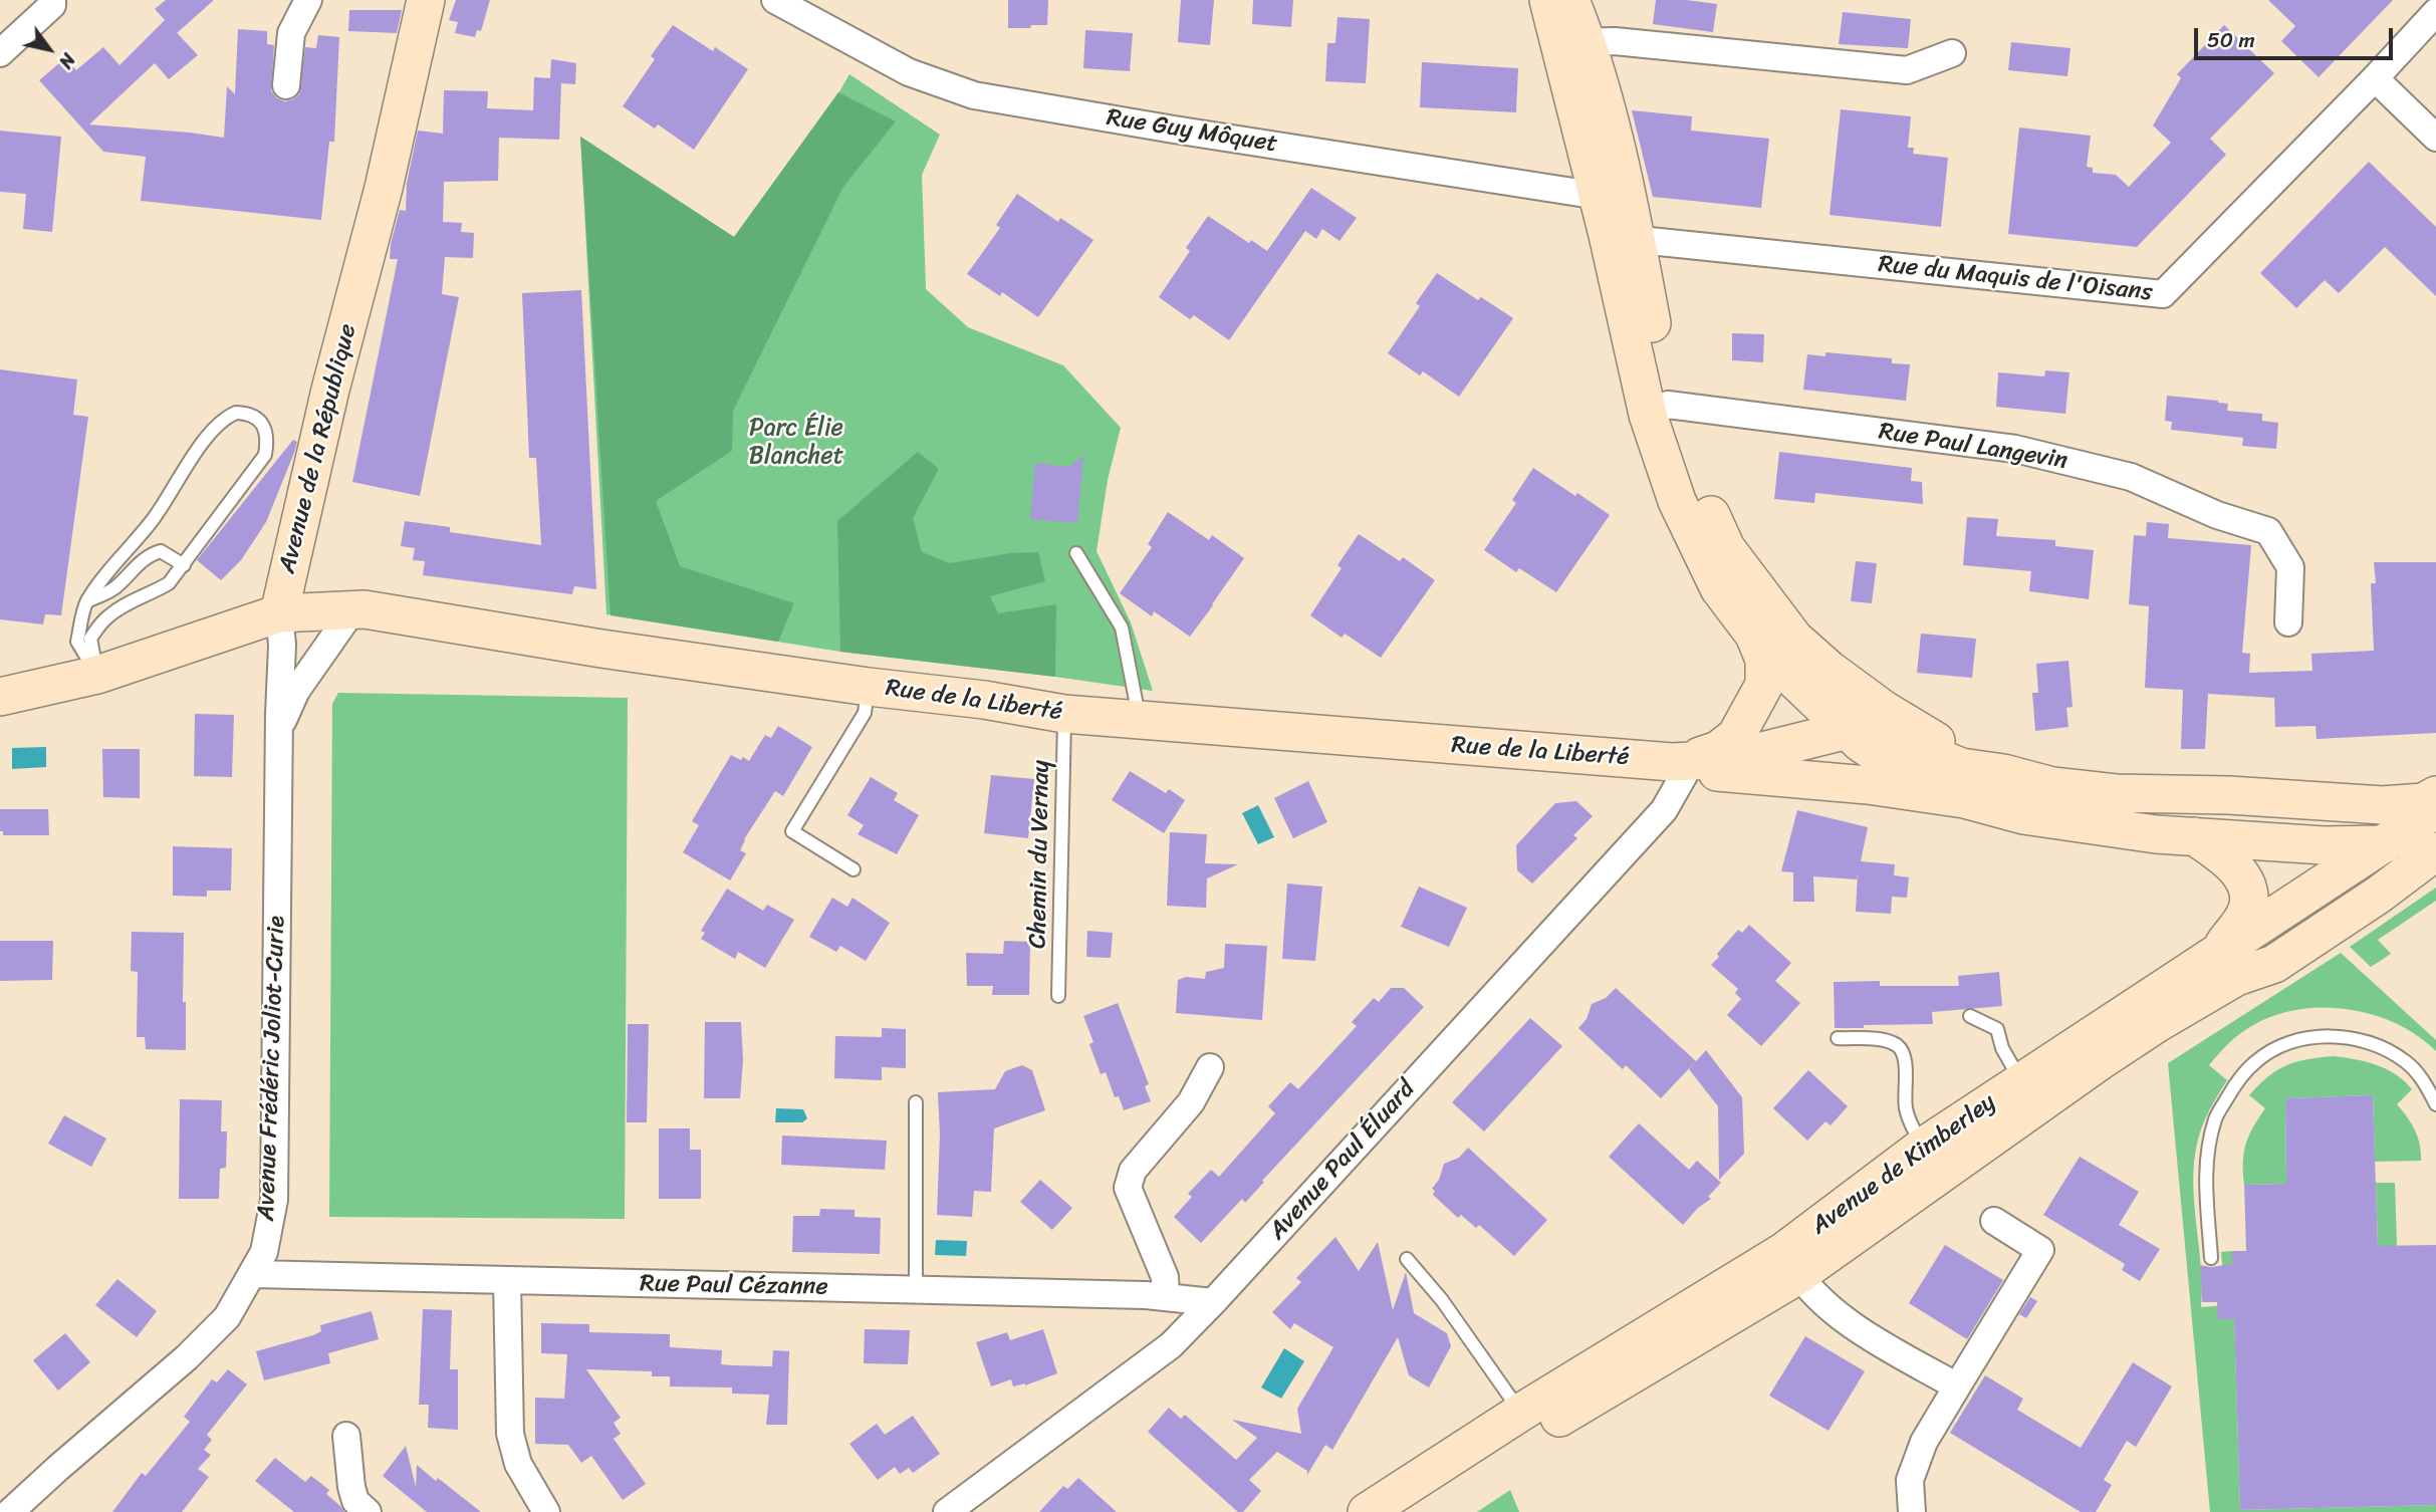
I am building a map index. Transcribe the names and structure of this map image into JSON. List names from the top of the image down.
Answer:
{
  "streets": {
    "street": [
      "Rue Guy Môquet",
      "Rue du Maquis de l'Oisans",
      "Rue Paul Langevin",
      "Avenue de la République",
      "Rue de la Liberté",
      "Avenue Frédéric Joliot-Curie",
      "Avenue Paul Éluard",
      "Avenue de Kimberley",
      "Rue Paul Cézanne"
    ],
    "lane": ["Chemin du Vernay"]
  },
  "crossings": [
    ["Avenue de la République", "Rue de la Liberté"],
    ["Avenue de la République", "Avenue Frédéric Joliot-Curie"],
    ["Rue de la Liberté", "Chemin du Vernay"],
    ["Rue de la Liberté", "Avenue Frédéric Joliot-Curie"],
    ["Rue de la Liberté", "Avenue Paul Éluard"],
    ["Avenue Frédéric Joliot-Curie", "Rue Paul Cézanne"],
    ["Avenue Paul Éluard", "Rue Paul Cézanne"]
  ],
  "parks": ["Parc Élie Blanchet"],
  "scale_bar": "50 m",
  "north": "bottom right"
}
